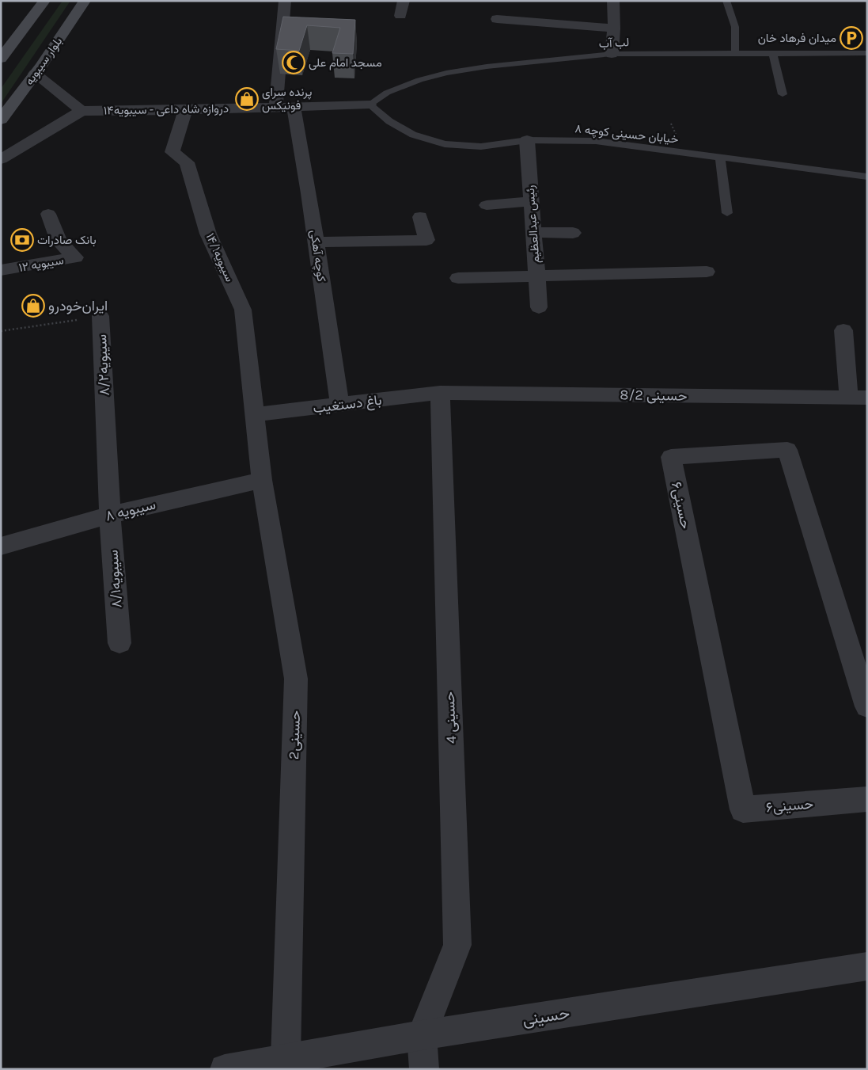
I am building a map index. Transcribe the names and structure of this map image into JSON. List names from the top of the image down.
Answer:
{
  "streets": {
    "main road": ["بلوار سیبویه"],
    "street": [
      "دروازه شاه داعی - سیبویه۱۴",
      "رئیس عبدالعظیم",
      "کوچه آهکی",
      "سیبویه۱۴/۱",
      "سیبویه ۱۲",
      "سیبویه۸/۲",
      "8/2 حسینی",
      "باغ دستغیب",
      "حسینی۶",
      "سیبویه ۸",
      "سیبویه۸/۱",
      "حسینی 4",
      "حسینی2",
      "حسینی"
    ],
    "lane": ["لب آب", "خیابان حسینی کوچه ۸"]
  },
  "crossings": [
    ["لب آب", "دروازه شاه داعی - سیبویه۱۴"],
    ["لب آب", "خیابان حسینی کوچه ۸"],
    ["دروازه شاه داعی - سیبویه۱۴", "خیابان حسینی کوچه ۸"],
    ["دروازه شاه داعی - سیبویه۱۴", "کوچه آهکی"],
    ["دروازه شاه داعی - سیبویه۱۴", "سیبویه۱۴/۱"],
    ["خیابان حسینی کوچه ۸", "رئیس عبدالعظیم"],
    ["کوچه آهکی", "باغ دستغیب"],
    ["سیبویه۱۴/۱", "باغ دستغیب"],
    ["سیبویه۱۴/۱", "حسینی2"],
    ["سیبویه۸/۲", "سیبویه ۸"],
    ["سیبویه۸/۲", "سیبویه۸/۱"],
    ["8/2 حسینی", "باغ دستغیب"],
    ["8/2 حسینی", "حسینی 4"],
    ["باغ دستغیب", "حسینی 4"],
    ["باغ دستغیب", "حسینی2"],
    ["سیبویه ۸", "سیبویه۸/۱"],
    ["سیبویه ۸", "حسینی2"],
    ["حسینی 4", "حسینی"],
    ["حسینی2", "حسینی"]
  ],
  "places": {
    "parking": ["میدان فرهاد خان"],
    "mosque": ["مسجد امام علی"],
    "shop": ["پرنده سرای فونیکس", "ایران‌خودرو"],
    "bank": ["بانک صادرات"]
  }
}
